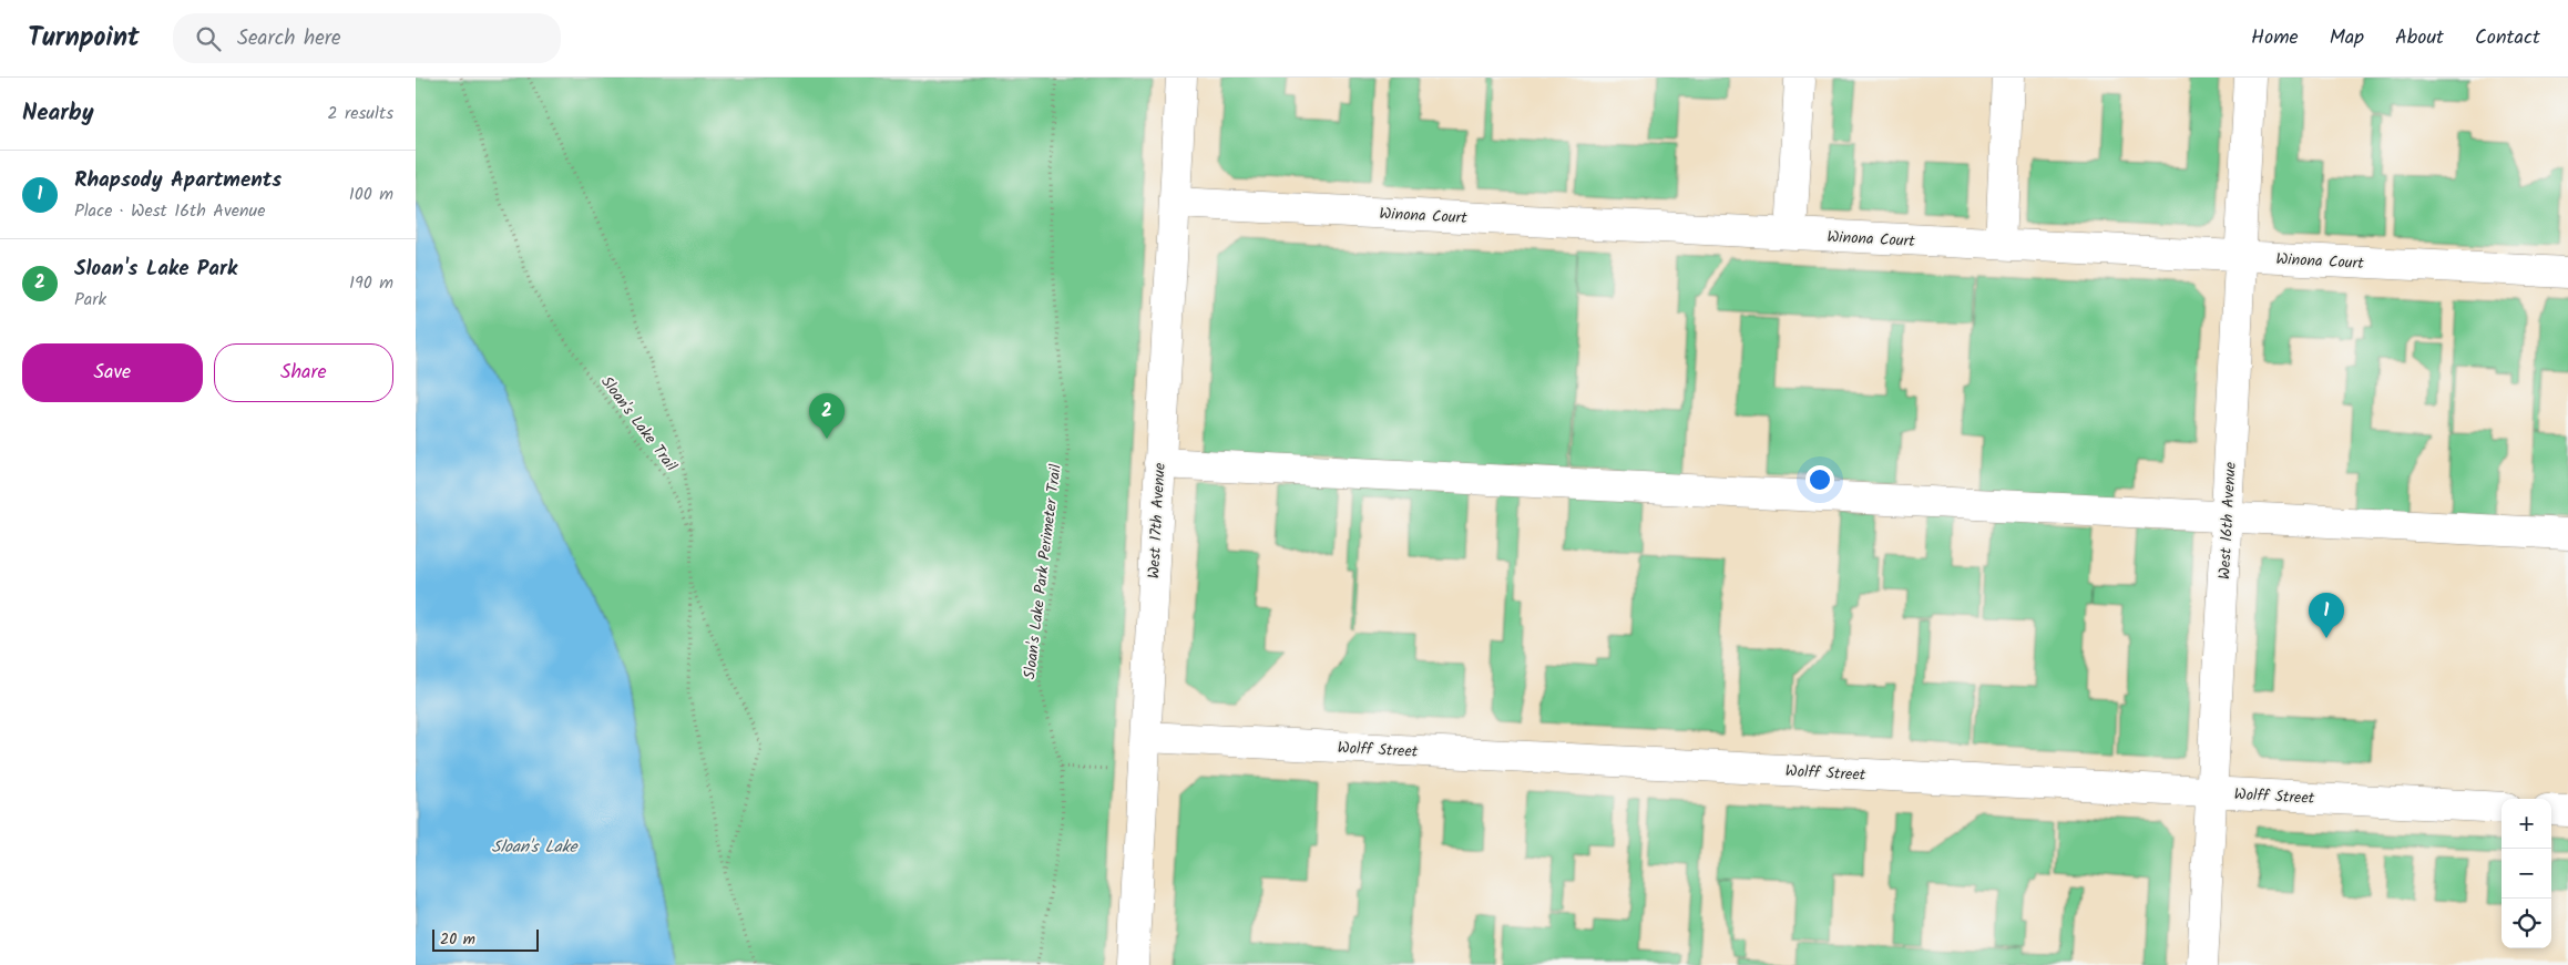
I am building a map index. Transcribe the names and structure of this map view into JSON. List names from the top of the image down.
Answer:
{
  "streets": {
    "street": [
      "Winona Court",
      "West 17th Avenue",
      "West 16th Avenue",
      "Wolff Street"
    ],
    "path": ["Sloan's Lake Trail", "Sloan's Lake Park Perimeter Trail"]
  },
  "crossings": [
    ["Winona Court", "West 17th Avenue"],
    ["Winona Court", "West 16th Avenue"],
    ["West 17th Avenue", "Wolff Street"],
    ["West 16th Avenue", "Wolff Street"]
  ],
  "water": ["Sloan's Lake"],
  "scale_bar": "20 m",
  "page": {
    "header": "Turnpoint",
    "search": "Search here",
    "nav": [
      "Home",
      "Map",
      "About",
      "Contact"
    ],
    "heading": ["Nearby", "2 results"],
    "list": [
      {
        "mark": "1",
        "name": "Rhapsody Apartments",
        "note": "Place · West 16th Avenue",
        "value": "100 m"
      },
      {
        "mark": "2",
        "name": "Sloan's Lake Park",
        "note": "Park",
        "value": "190 m"
      }
    ],
    "buttons": ["Save", "Share"],
    "pins": ["2", "1"],
    "map_buttons": ["+", "−"],
    "scale": "20 m"
  }
}
